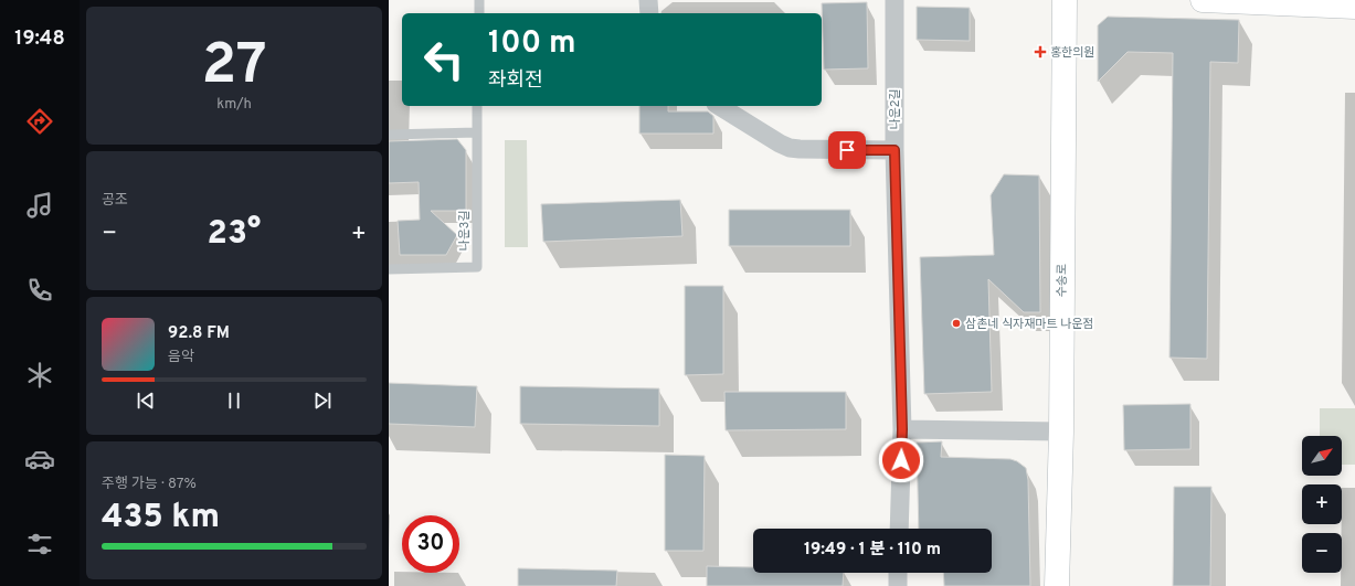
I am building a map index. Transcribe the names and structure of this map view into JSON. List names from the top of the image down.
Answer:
{
  "streets": {
    "street": ["나운2길", "수송로"],
    "lane": ["나운3길"]
  },
  "places": {
    "health": ["홍한의원"],
    "other": ["삼촌네 식자재마트 나운점"]
  },
  "north": "top right",
  "page": {
    "tabs": "19:48",
    "tile": [
      ["27", "km/h"],
      "공조",
      ["주행 가능 · 87%", "435 km"]
    ],
    "turn": ["100 m", "좌회전"],
    "heat": ["−", "23°", "+"],
    "song": ["92.8 FM", "음악"],
    "map_buttons": ["+", "−"],
    "limit": "30",
    "trip": "19:49 · 1 분 · 110 m"
  }
}
